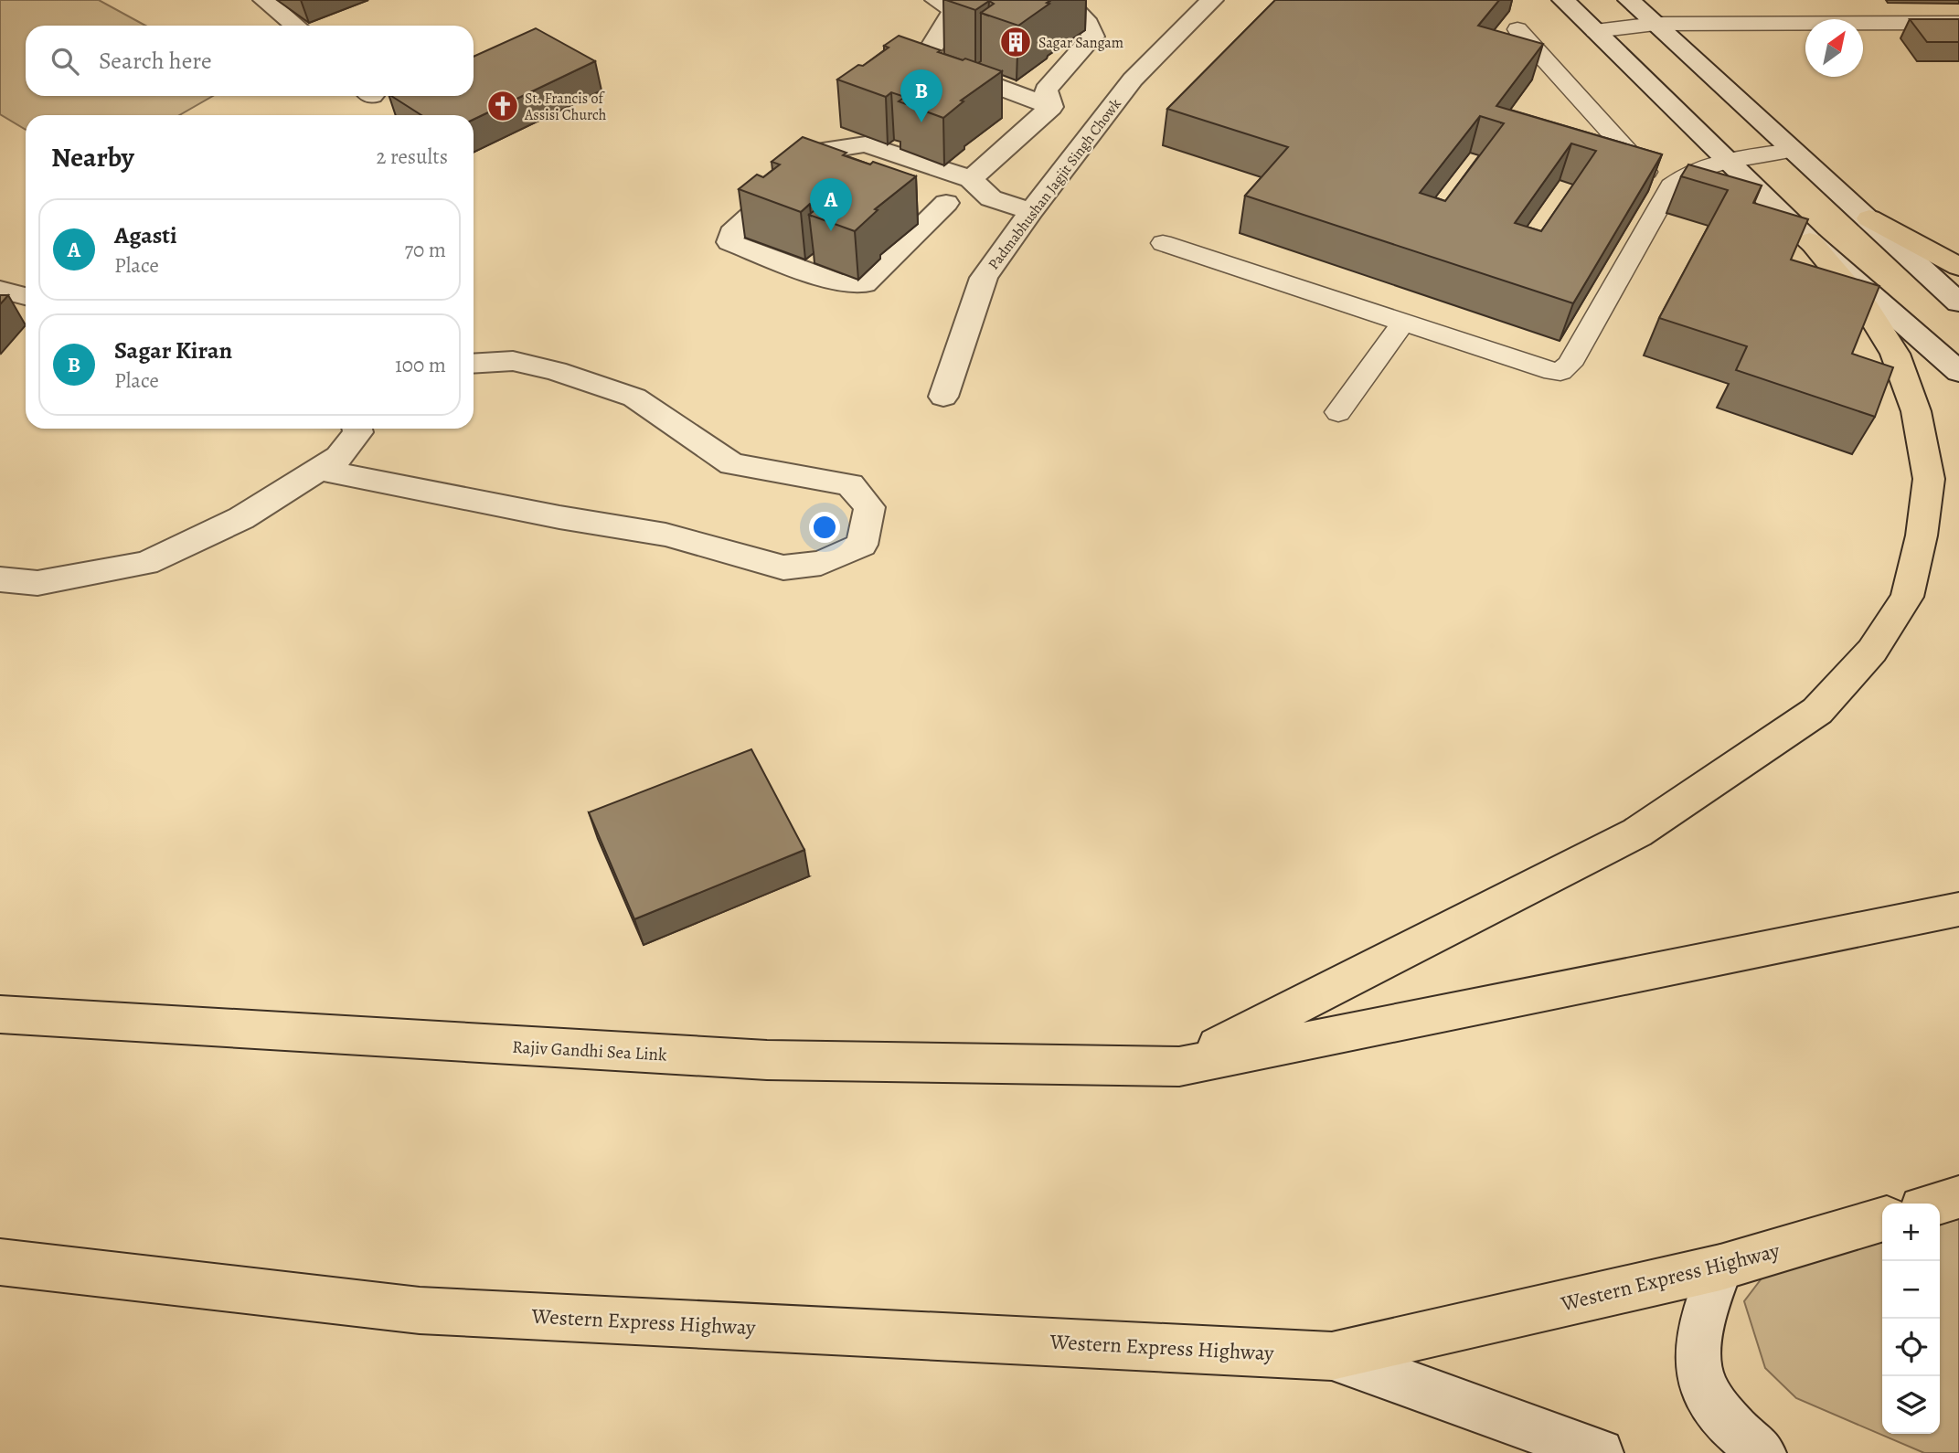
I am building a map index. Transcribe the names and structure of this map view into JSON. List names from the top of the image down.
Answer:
{
  "streets": {
    "highway": ["Rajiv Gandhi Sea Link", "Western Express Highway"],
    "street": ["Padmabhushan Jagjit Singh Chowk"]
  },
  "places": {
    "building": ["Sagar Sangam"],
    "church": ["St. Francis of Assisi Church"]
  },
  "north": "top right",
  "page": {
    "search": "Search here",
    "pins": ["B", "A"],
    "heading": ["Nearby", "2 results"],
    "list": [
      {
        "mark": "A",
        "name": "Agasti",
        "note": "Place",
        "value": "70 m"
      },
      {
        "mark": "B",
        "name": "Sagar Kiran",
        "note": "Place",
        "value": "100 m"
      }
    ],
    "map_buttons": ["+", "−"]
  }
}
